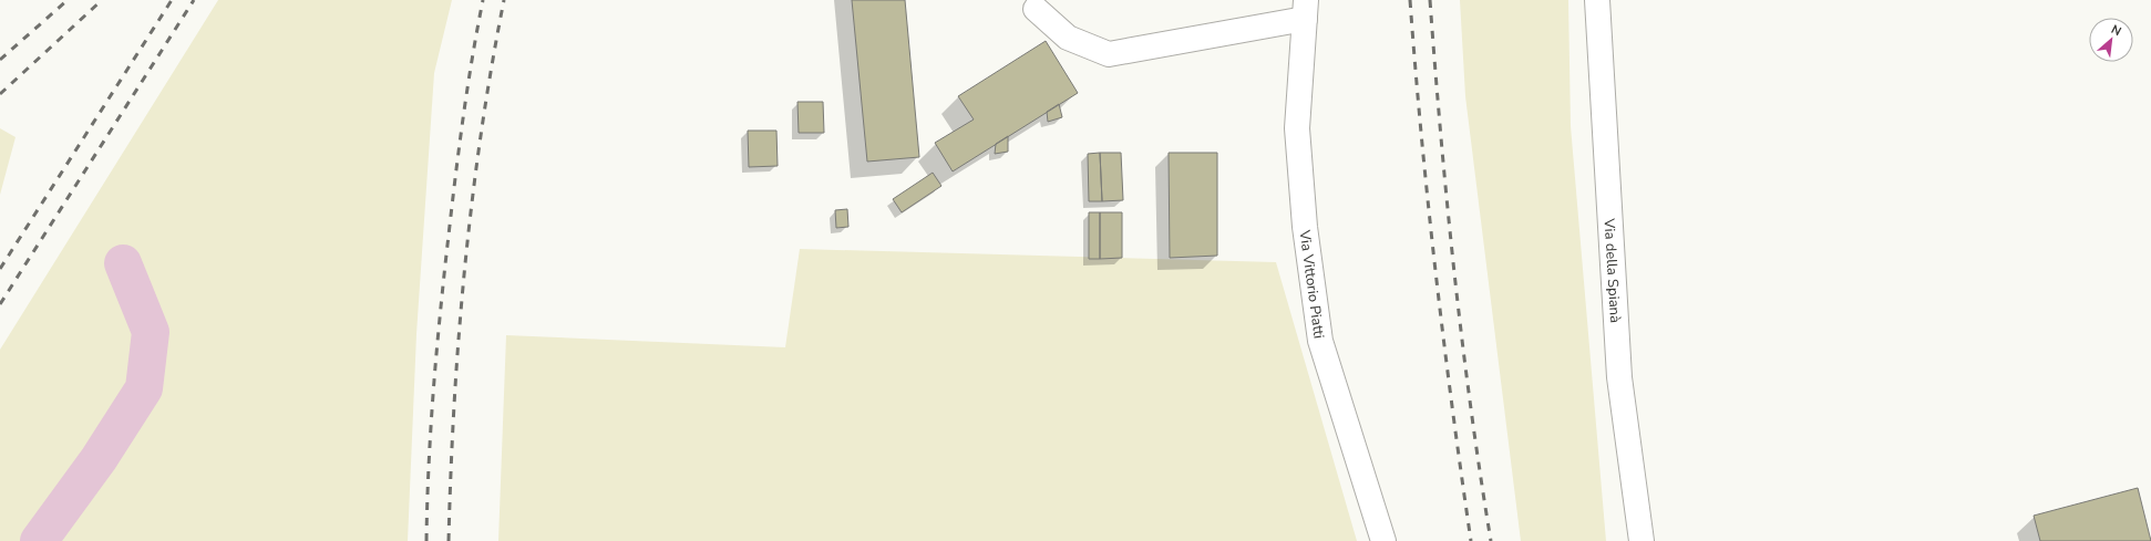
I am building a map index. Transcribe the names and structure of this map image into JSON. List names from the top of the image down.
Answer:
{
  "streets": {
    "street": ["Via della Spianà", "Via Vittorio Piatti"]
  },
  "north": "top right"
}
